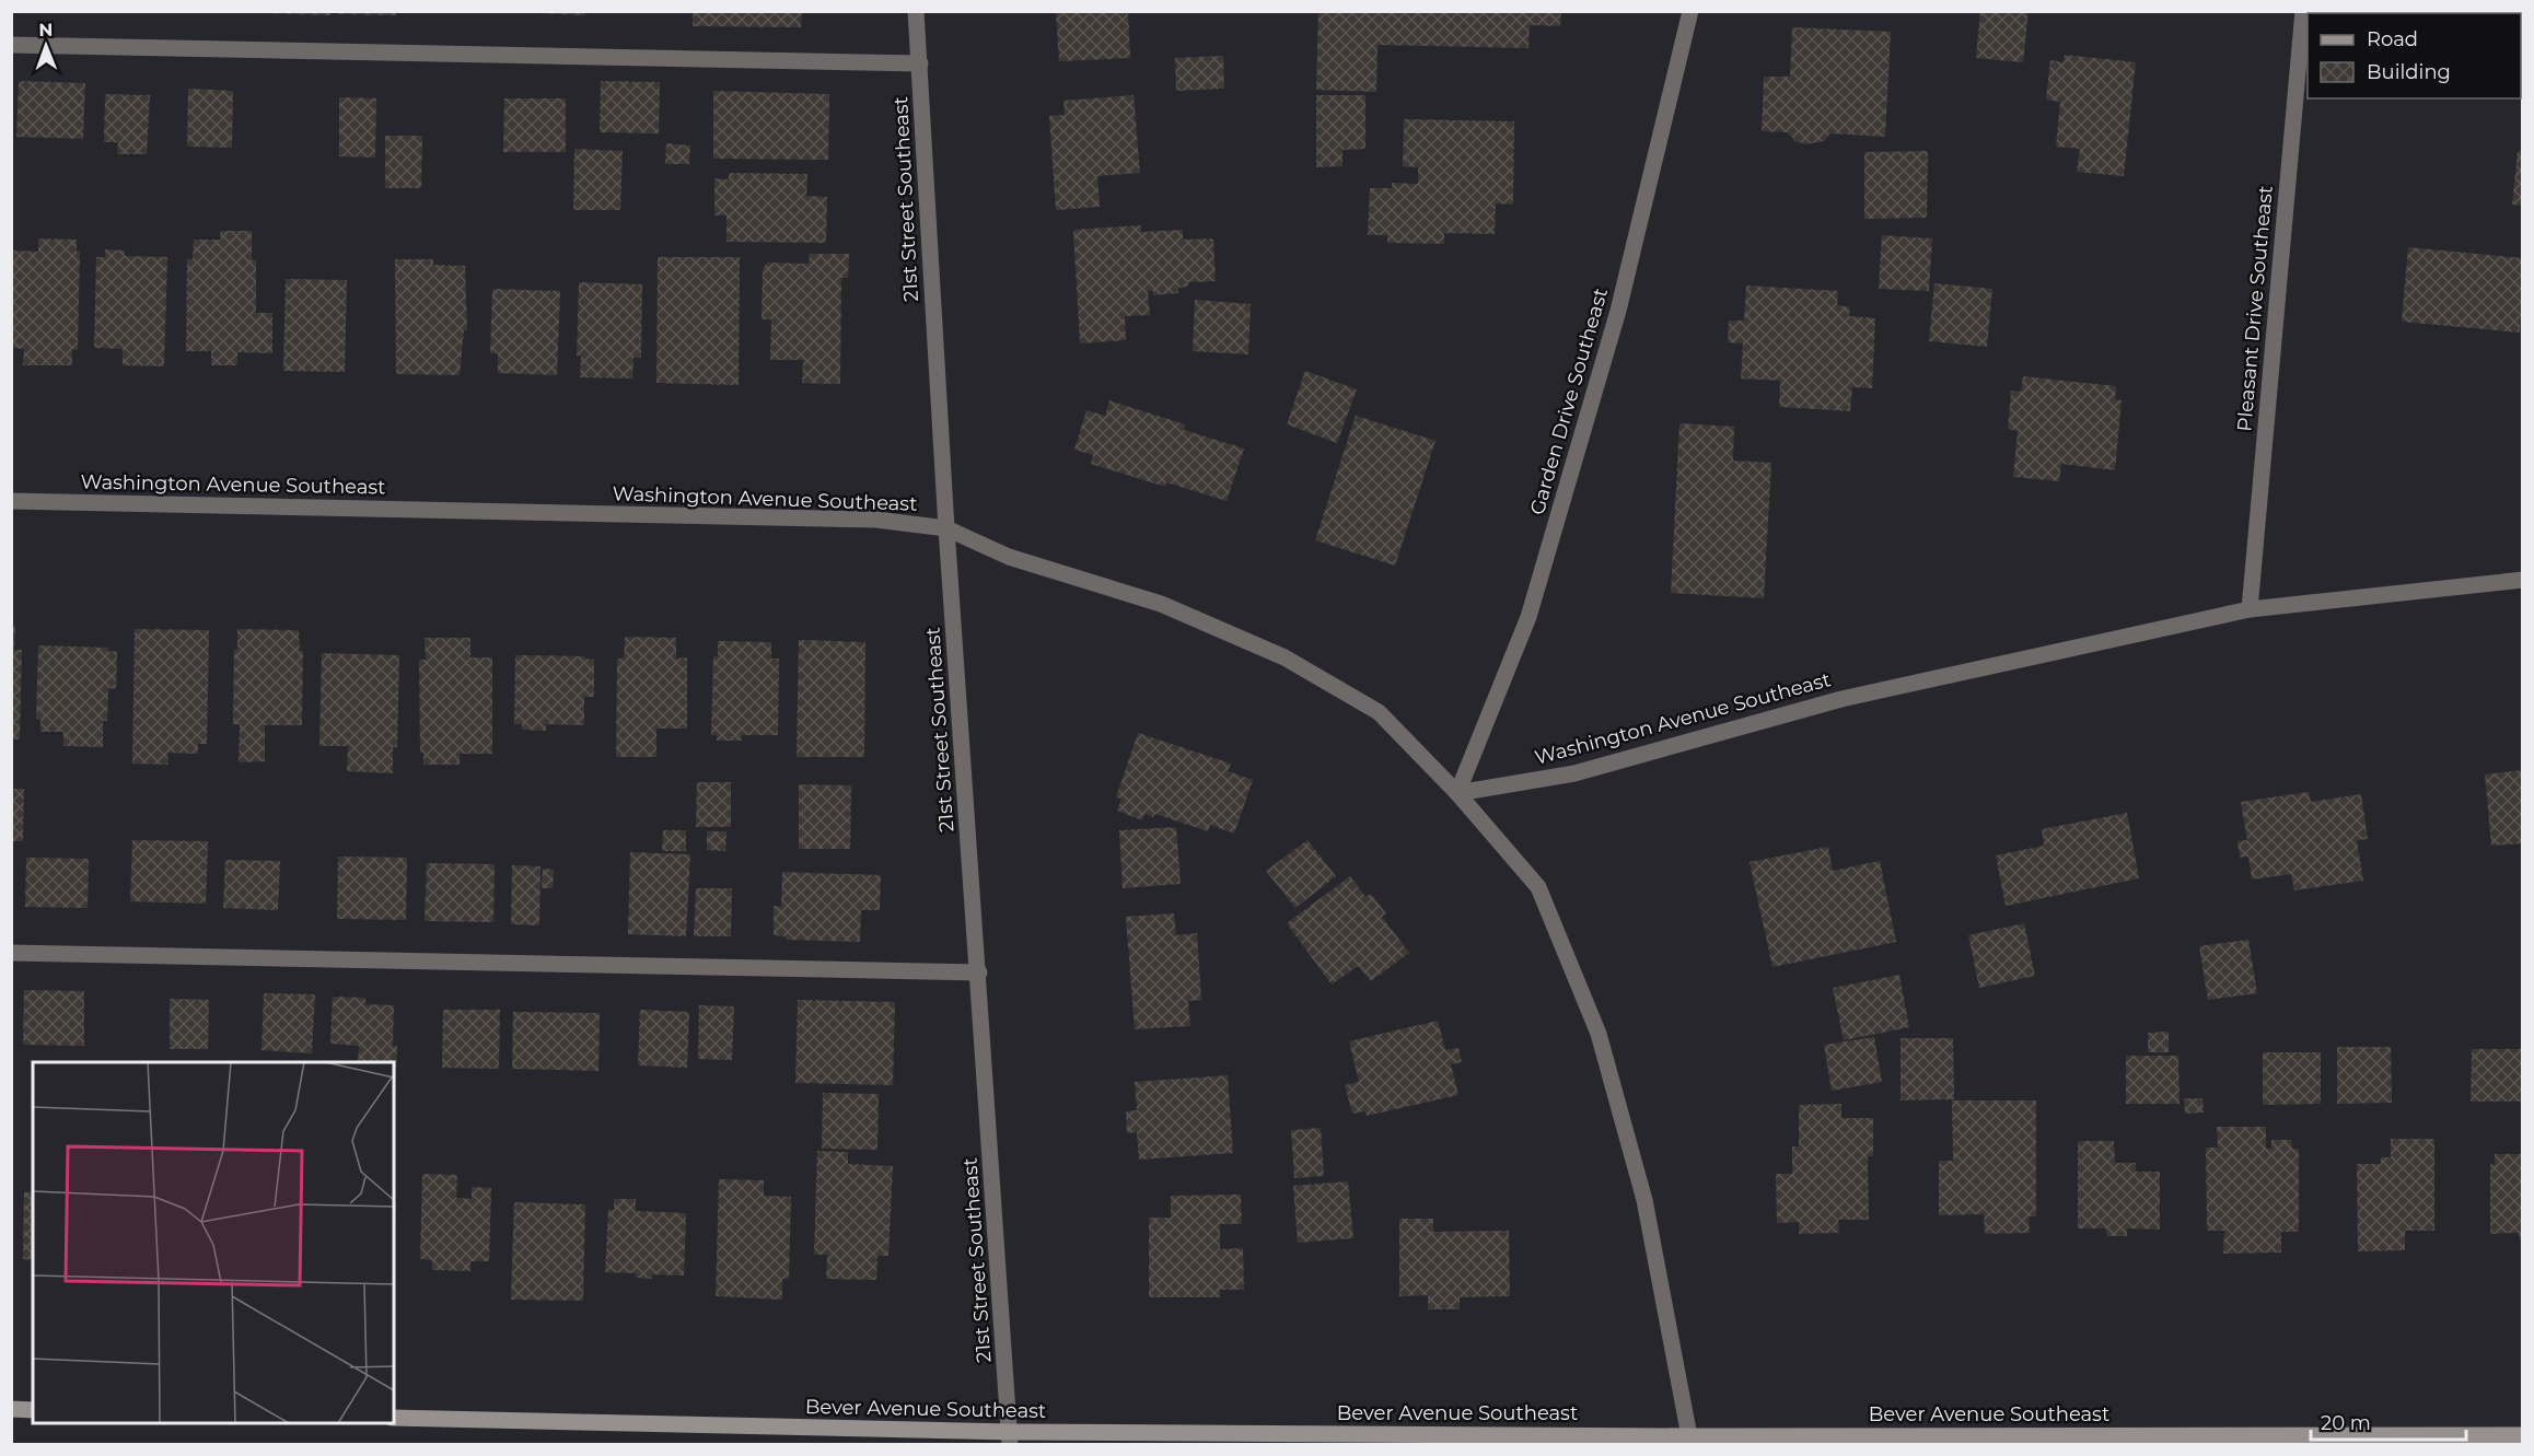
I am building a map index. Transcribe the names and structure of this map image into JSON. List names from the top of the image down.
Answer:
{
  "streets": {
    "street": [
      "21st Street Southeast",
      "Pleasant Drive Southeast",
      "Garden Drive Southeast",
      "Washington Avenue Southeast",
      "Bever Avenue Southeast"
    ]
  },
  "crossings": [
    ["21st Street Southeast", "Washington Avenue Southeast"],
    ["21st Street Southeast", "Bever Avenue Southeast"],
    ["Pleasant Drive Southeast", "Washington Avenue Southeast"],
    ["Garden Drive Southeast", "Washington Avenue Southeast"]
  ],
  "legend": ["Road", "Building"],
  "scale_bar": "20 m",
  "north": "top"
}
